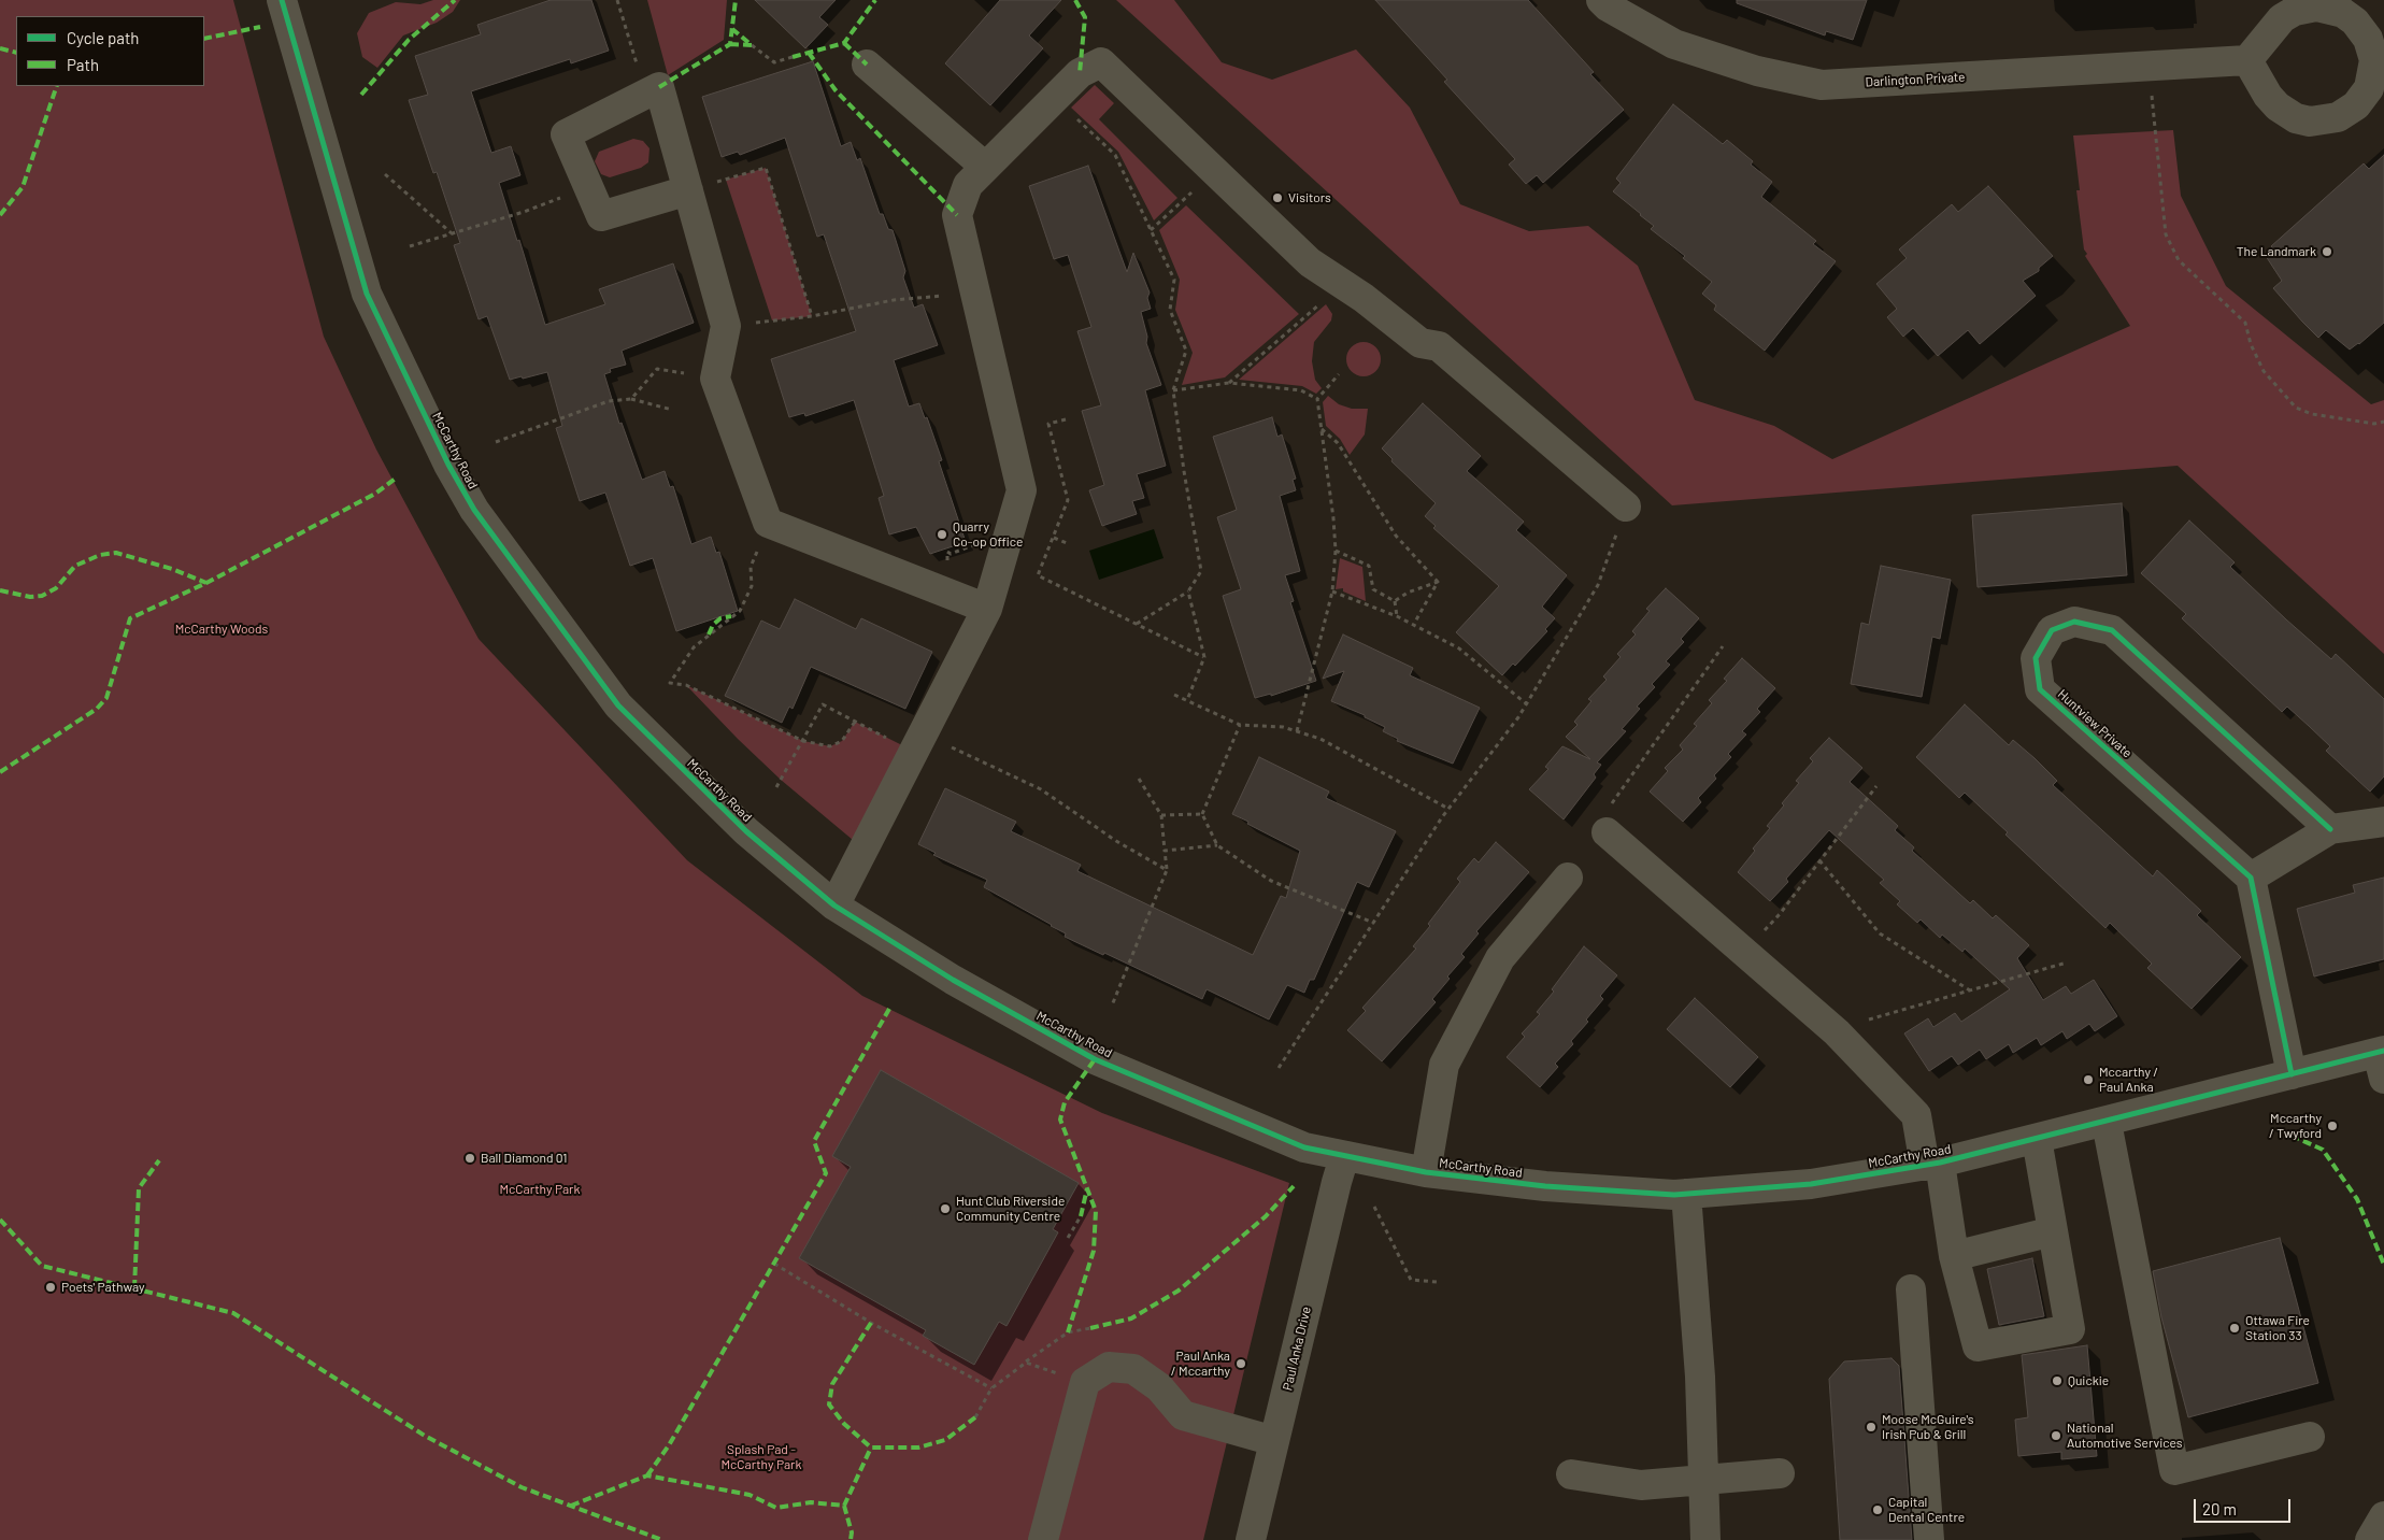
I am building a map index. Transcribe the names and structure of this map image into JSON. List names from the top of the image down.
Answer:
{
  "streets": {
    "street": [
      "Darlington Private",
      "McCarthy Road",
      "Huntview Private",
      "Paul Anka Drive"
    ]
  },
  "crossings": [
    ["McCarthy Road", "Paul Anka Drive"]
  ],
  "parks": ["McCarthy Woods", "McCarthy Park", "Splash Pad - McCarthy Park"],
  "places": [
    "Visitors",
    "The Landmark",
    "Quarry Co-op Office",
    "Mccarthy / Paul Anka",
    "Mccarthy / Twyford",
    "Ball Diamond 01",
    "Hunt Club Riverside Community Centre",
    "Poets' Pathway",
    "Ottawa Fire Station 33",
    "Paul Anka / Mccarthy",
    "Quickie",
    "Moose McGuire's Irish Pub & Grill",
    "National Automotive Services",
    "Capital Dental Centre"
  ],
  "legend": ["Cycle path", "Path"],
  "scale_bar": "20 m"
}
